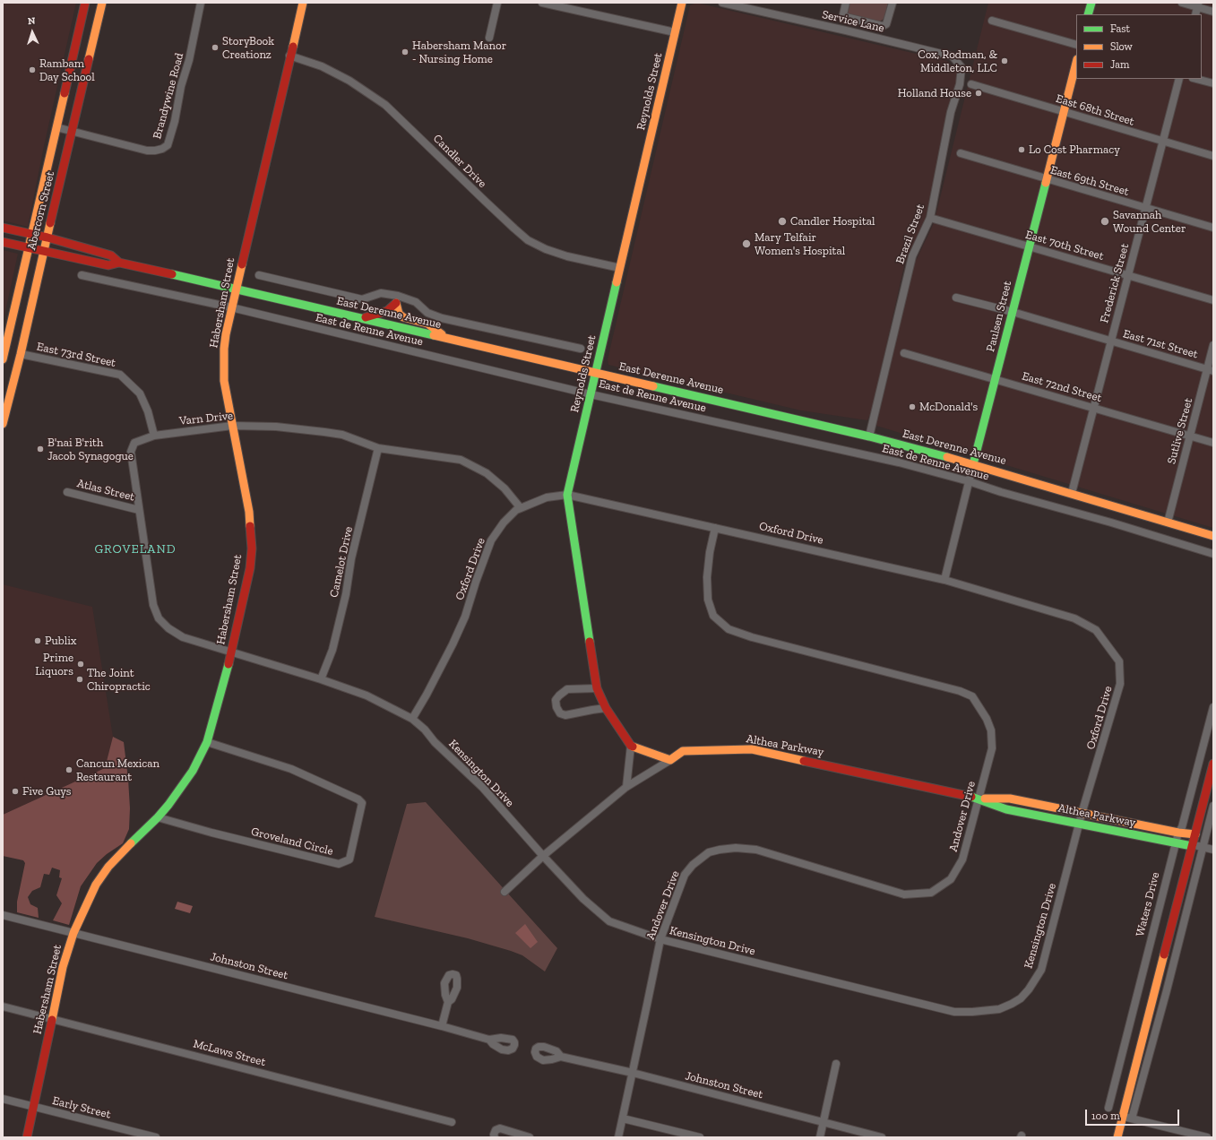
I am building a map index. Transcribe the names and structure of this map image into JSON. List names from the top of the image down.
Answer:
{
  "streets": {
    "main road": [
      "Reynolds Street",
      "Abercorn Street",
      "Habersham Street",
      "East Derenne Avenue",
      "Paulsen Street",
      "Althea Parkway"
    ],
    "street": [
      "Service Lane",
      "Brandywine Road",
      "East 68th Street",
      "Candler Drive",
      "East 69th Street",
      "Brazil Street",
      "East 70th Street",
      "Frederick Street",
      "East de Renne Avenue",
      "East 71st Street",
      "East 73rd Street",
      "East 72nd Street",
      "Varn Drive",
      "Sutlive Street",
      "Atlas Street",
      "Oxford Drive",
      "Camelot Drive",
      "Kensington Drive",
      "Andover Drive",
      "Groveland Circle",
      "Waters Drive",
      "Johnston Street",
      "McLaws Street",
      "Early Street"
    ]
  },
  "crossings": [
    ["Service Lane", "Brazil Street"],
    ["Reynolds Street", "Candler Drive"],
    ["Reynolds Street", "East Derenne Avenue"],
    ["Reynolds Street", "East de Renne Avenue"],
    ["Reynolds Street", "Oxford Drive"],
    ["Brandywine Road", "Abercorn Street"],
    ["East 68th Street", "Frederick Street"],
    ["East 68th Street", "Paulsen Street"],
    ["Candler Drive", "Habersham Street"],
    ["East 69th Street", "Frederick Street"],
    ["East 69th Street", "Paulsen Street"],
    ["Abercorn Street", "East Derenne Avenue"],
    ["Abercorn Street", "East 73rd Street"],
    ["Brazil Street", "East 70th Street"],
    ["Brazil Street", "East Derenne Avenue"],
    ["East 70th Street", "Frederick Street"],
    ["East 70th Street", "Paulsen Street"],
    ["Frederick Street", "East Derenne Avenue"],
    ["Frederick Street", "East 71st Street"],
    ["Frederick Street", "East 72nd Street"],
    ["Habersham Street", "East Derenne Avenue"],
    ["Habersham Street", "East de Renne Avenue"],
    ["Habersham Street", "Varn Drive"],
    ["Habersham Street", "Kensington Drive"],
    ["Habersham Street", "Groveland Circle"],
    ["Habersham Street", "Johnston Street"],
    ["Habersham Street", "McLaws Street"],
    ["Habersham Street", "Early Street"],
    ["East Derenne Avenue", "Paulsen Street"],
    ["East Derenne Avenue", "Sutlive Street"],
    ["Paulsen Street", "East de Renne Avenue"],
    ["Paulsen Street", "East 71st Street"],
    ["Paulsen Street", "East 72nd Street"],
    ["Paulsen Street", "Oxford Drive"],
    ["East 71st Street", "Sutlive Street"],
    ["East 73rd Street", "Varn Drive"],
    ["East 72nd Street", "Sutlive Street"],
    ["Varn Drive", "Atlas Street"],
    ["Varn Drive", "Oxford Drive"],
    ["Varn Drive", "Camelot Drive"],
    ["Varn Drive", "Kensington Drive"],
    ["Oxford Drive", "Althea Parkway"],
    ["Oxford Drive", "Kensington Drive"],
    ["Oxford Drive", "Andover Drive"],
    ["Camelot Drive", "Kensington Drive"],
    ["Althea Parkway", "Kensington Drive"],
    ["Althea Parkway", "Andover Drive"],
    ["Althea Parkway", "Waters Drive"],
    ["Kensington Drive", "Andover Drive"],
    ["Andover Drive", "Johnston Street"]
  ],
  "districts": ["GROVELAND"],
  "places": [
    "StoryBook Creationz",
    "Habersham Manor - Nursing Home",
    "Cox, Rodman, & Middleton, LLC",
    "Rambam Day School",
    "Holland House",
    "Lo Cost Pharmacy",
    "Candler Hospital",
    "Savannah Wound Center",
    "Mary Telfair Women's Hospital",
    "McDonald's",
    "B'nai B'rith Jacob Synagogue",
    "Publix",
    "Prime Liquors",
    "The Joint Chiropractic",
    "Cancun Mexican Restaurant",
    "Five Guys"
  ],
  "legend": ["Fast", "Slow", "Jam"],
  "scale_bar": "100 m",
  "north": "top"
}
